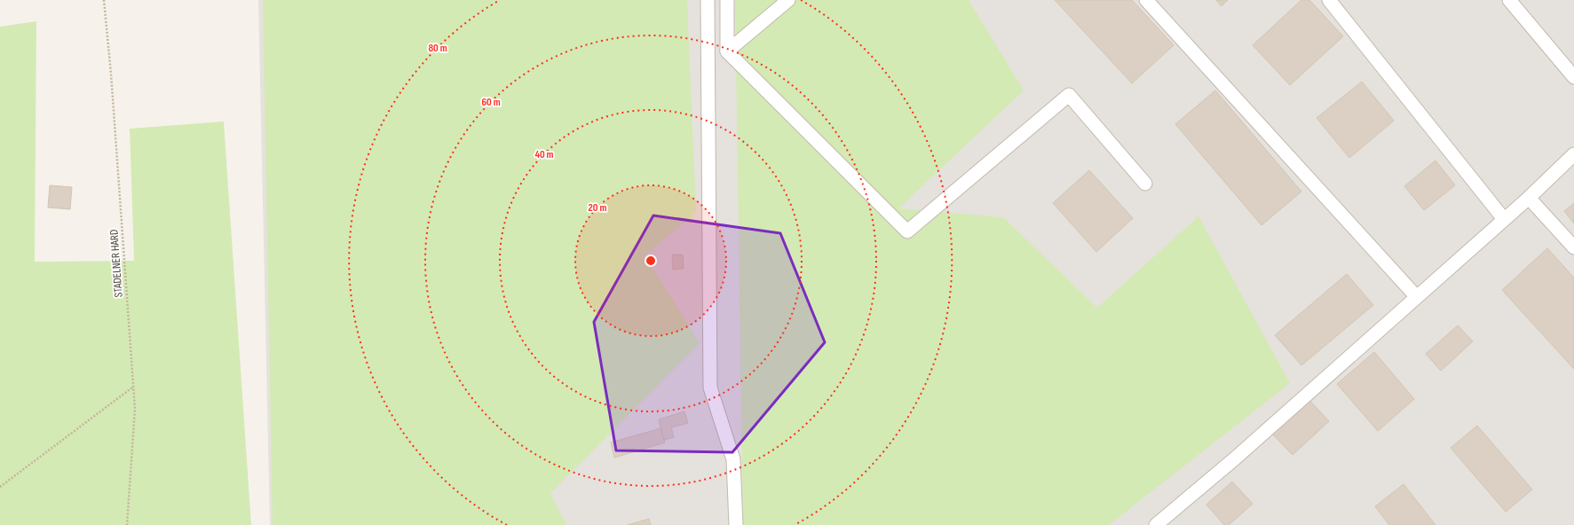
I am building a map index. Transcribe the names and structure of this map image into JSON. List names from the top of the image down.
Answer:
{
  "streets": {
    "path": ["STADELNER HARD"]
  },
  "rings": [
    "80 m",
    "60 m",
    "40 m",
    "20 m"
  ]
}
